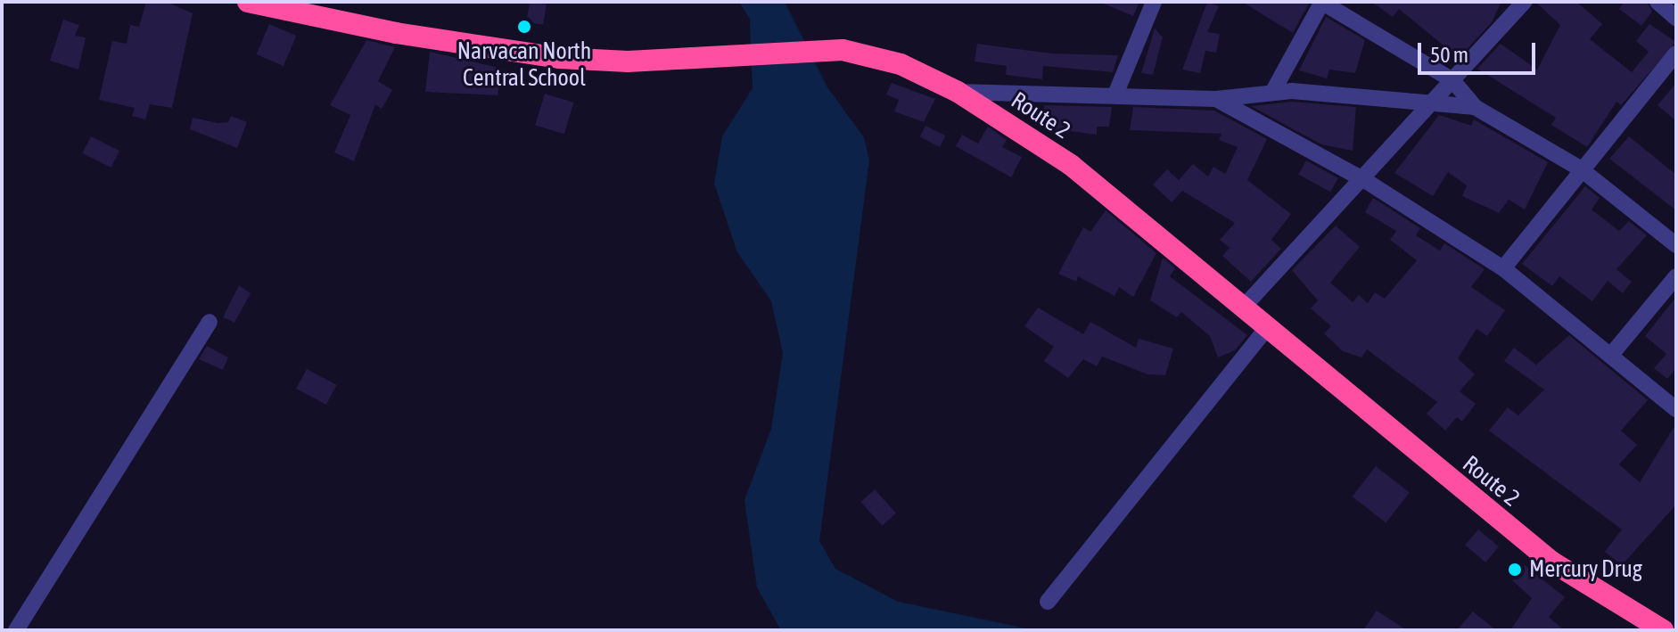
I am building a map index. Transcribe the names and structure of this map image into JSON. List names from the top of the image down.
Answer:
{
  "streets": {
    "highway": ["Route 2"]
  },
  "places": ["Narvacan North Central School", "Mercury Drug"],
  "scale_bar": "50 m"
}
